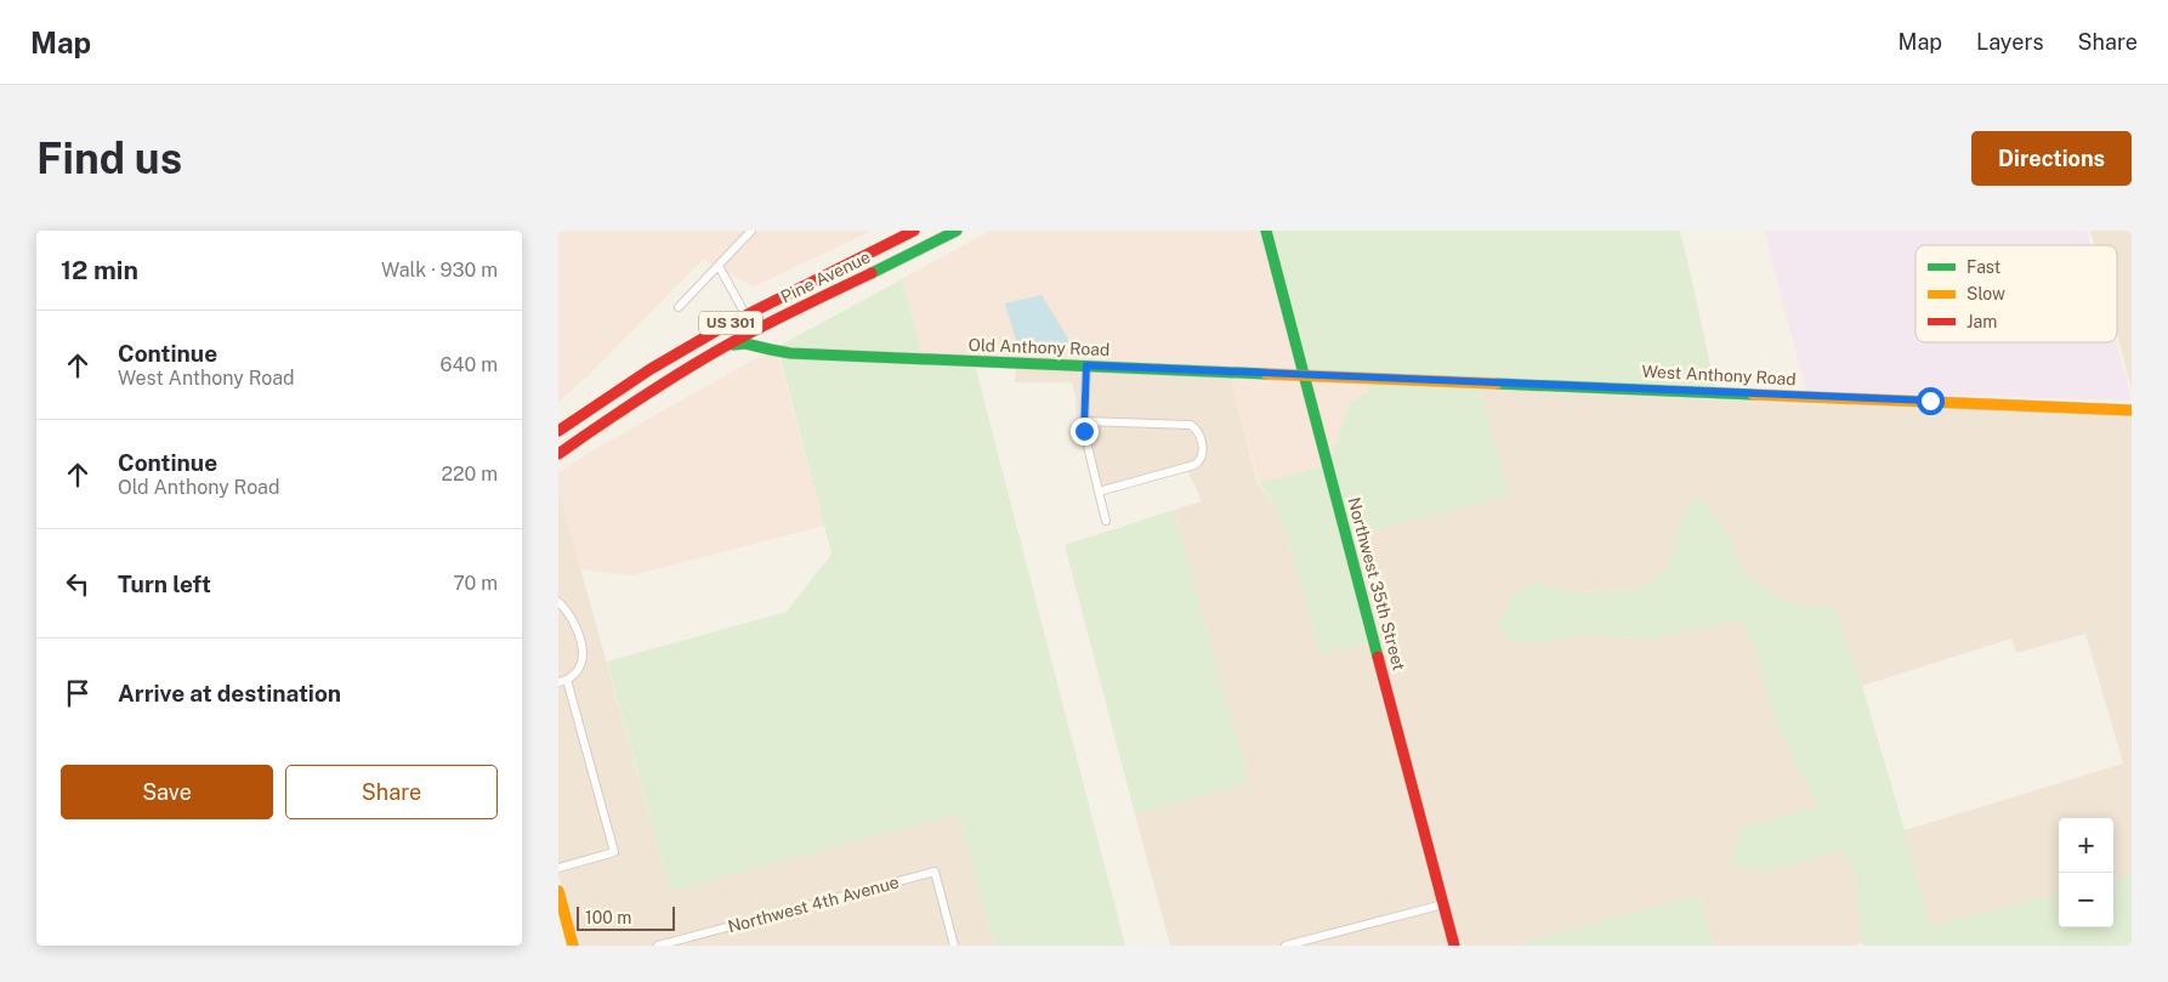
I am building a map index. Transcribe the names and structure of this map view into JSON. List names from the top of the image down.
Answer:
{
  "streets": {
    "main road": [
      "Pine Avenue",
      "US 301",
      "Old Anthony Road",
      "West Anthony Road",
      "Northwest 35th Street"
    ],
    "street": ["Northwest 4th Avenue"]
  },
  "crossings": [
    ["Pine Avenue", "Old Anthony Road"],
    ["Old Anthony Road", "West Anthony Road"],
    ["Old Anthony Road", "Northwest 35th Street"],
    ["West Anthony Road", "Northwest 35th Street"]
  ],
  "legend": ["Fast", "Slow", "Jam"],
  "scale_bar": "100 m",
  "page": {
    "header": "Map",
    "nav": ["Map", "Layers", "Share"],
    "buttons": [
      "Directions",
      ["Save", "Share"]
    ],
    "title": "Find us",
    "heading": ["12 min", "Walk · 930 m"],
    "list": [
      ["Continue", "West Anthony Road", "640 m"],
      ["Continue", "Old Anthony Road", "220 m"],
      ["Turn left", "70 m"],
      "Arrive at destination"
    ],
    "map_buttons": ["+", "−"],
    "scale": "100 m"
  }
}
